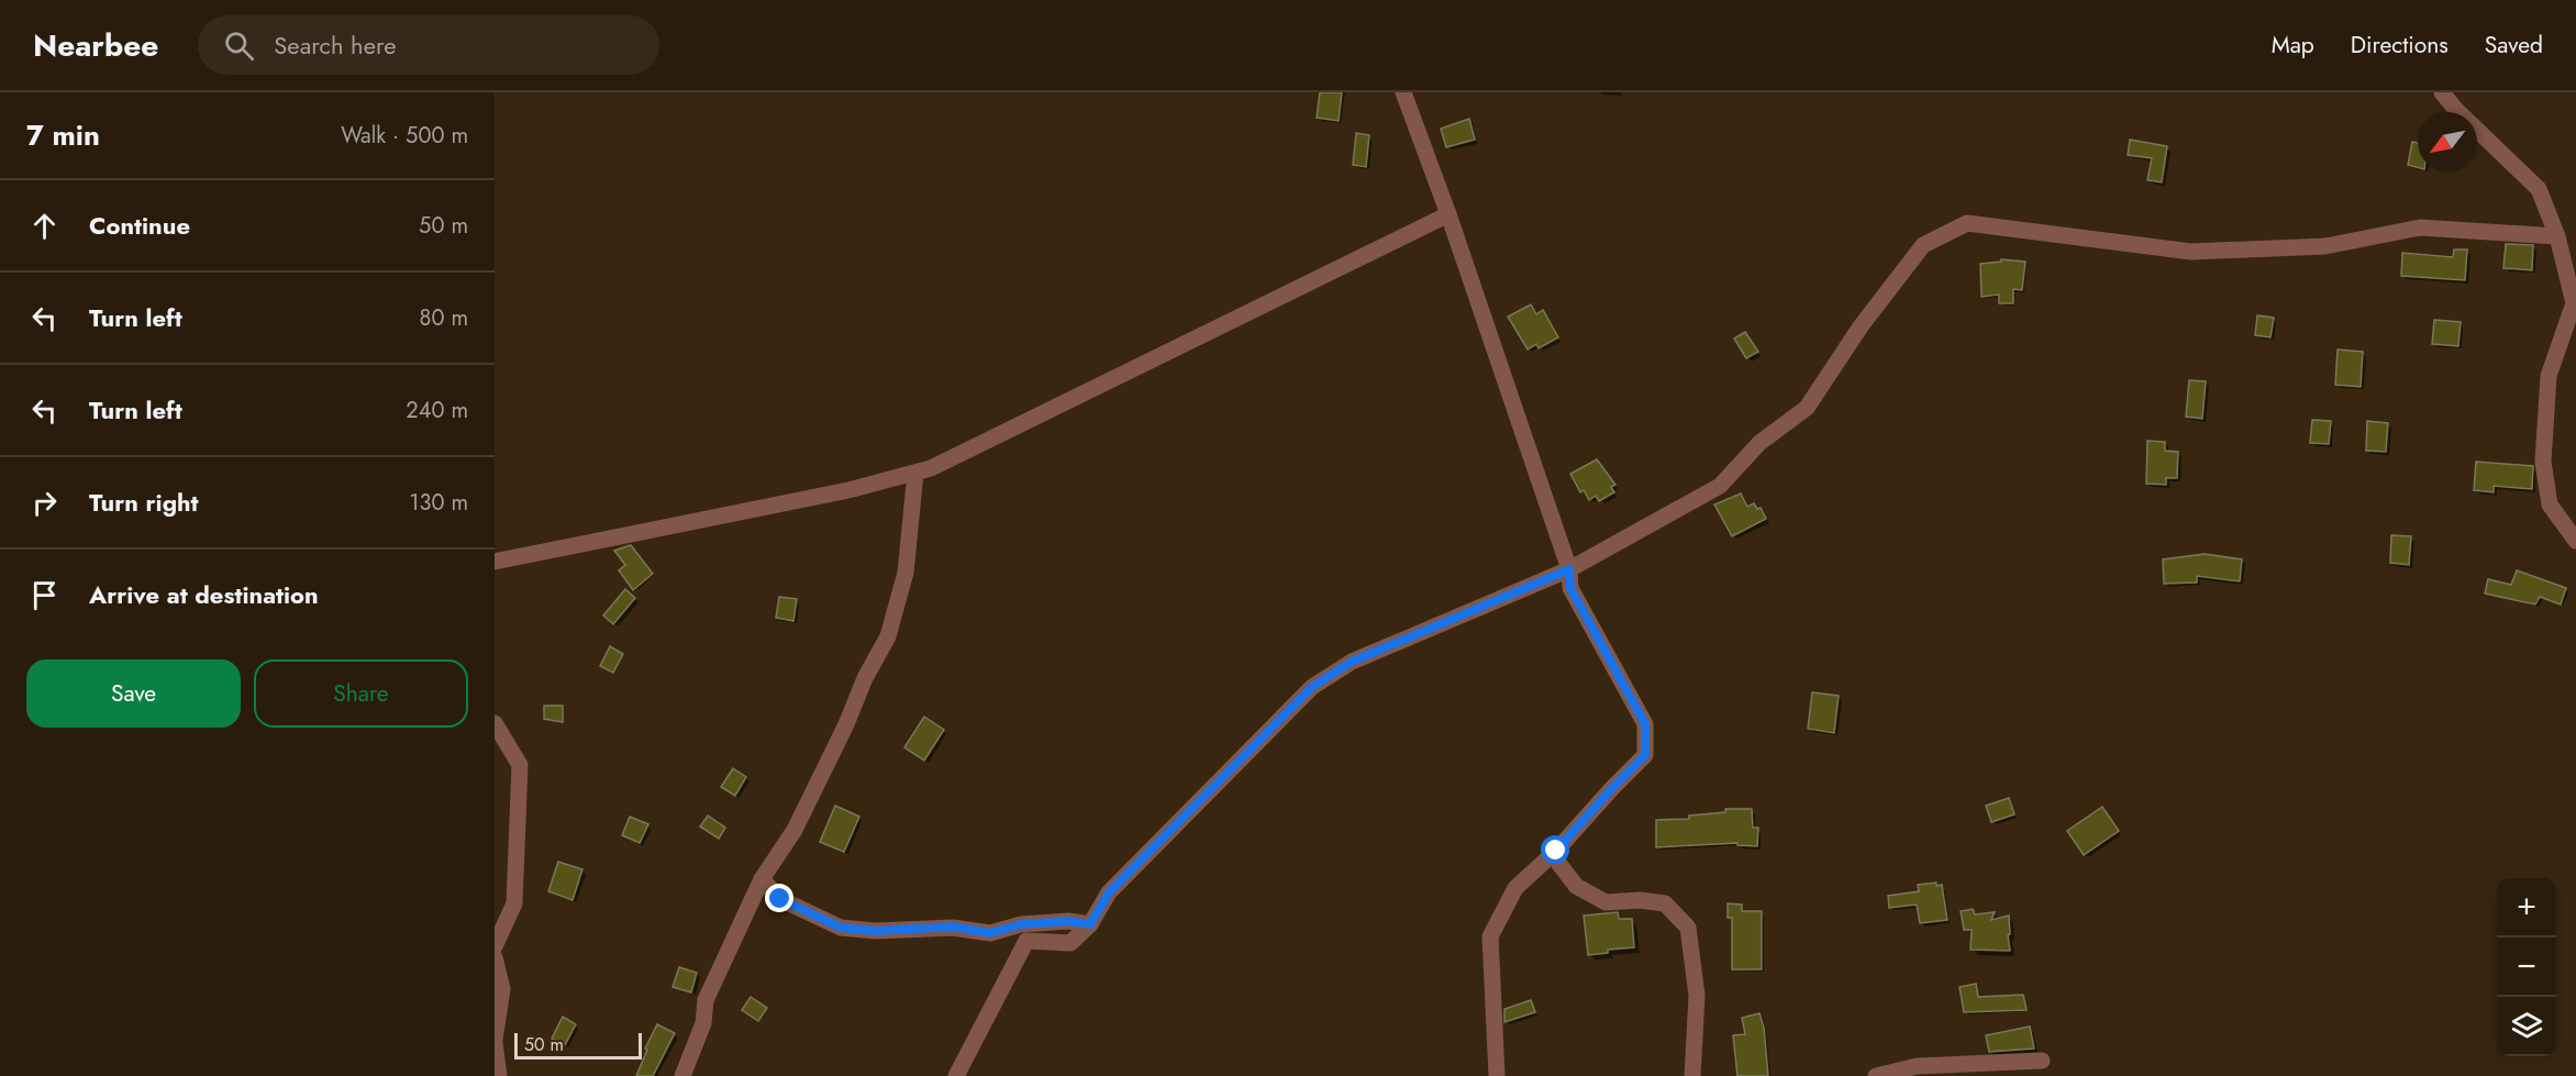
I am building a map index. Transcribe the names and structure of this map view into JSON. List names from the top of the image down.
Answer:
{
  "scale_bar": "50 m",
  "north": "bottom left",
  "page": {
    "header": "Nearbee",
    "search": "Search here",
    "nav": ["Map", "Directions", "Saved"],
    "heading": ["7 min", "Walk · 500 m"],
    "list": [
      ["Continue", "50 m"],
      ["Turn left", "80 m"],
      ["Turn left", "240 m"],
      ["Turn right", "130 m"],
      "Arrive at destination"
    ],
    "buttons": ["Save", "Share"],
    "map_buttons": ["+", "−"],
    "scale": "50 m"
  }
}
